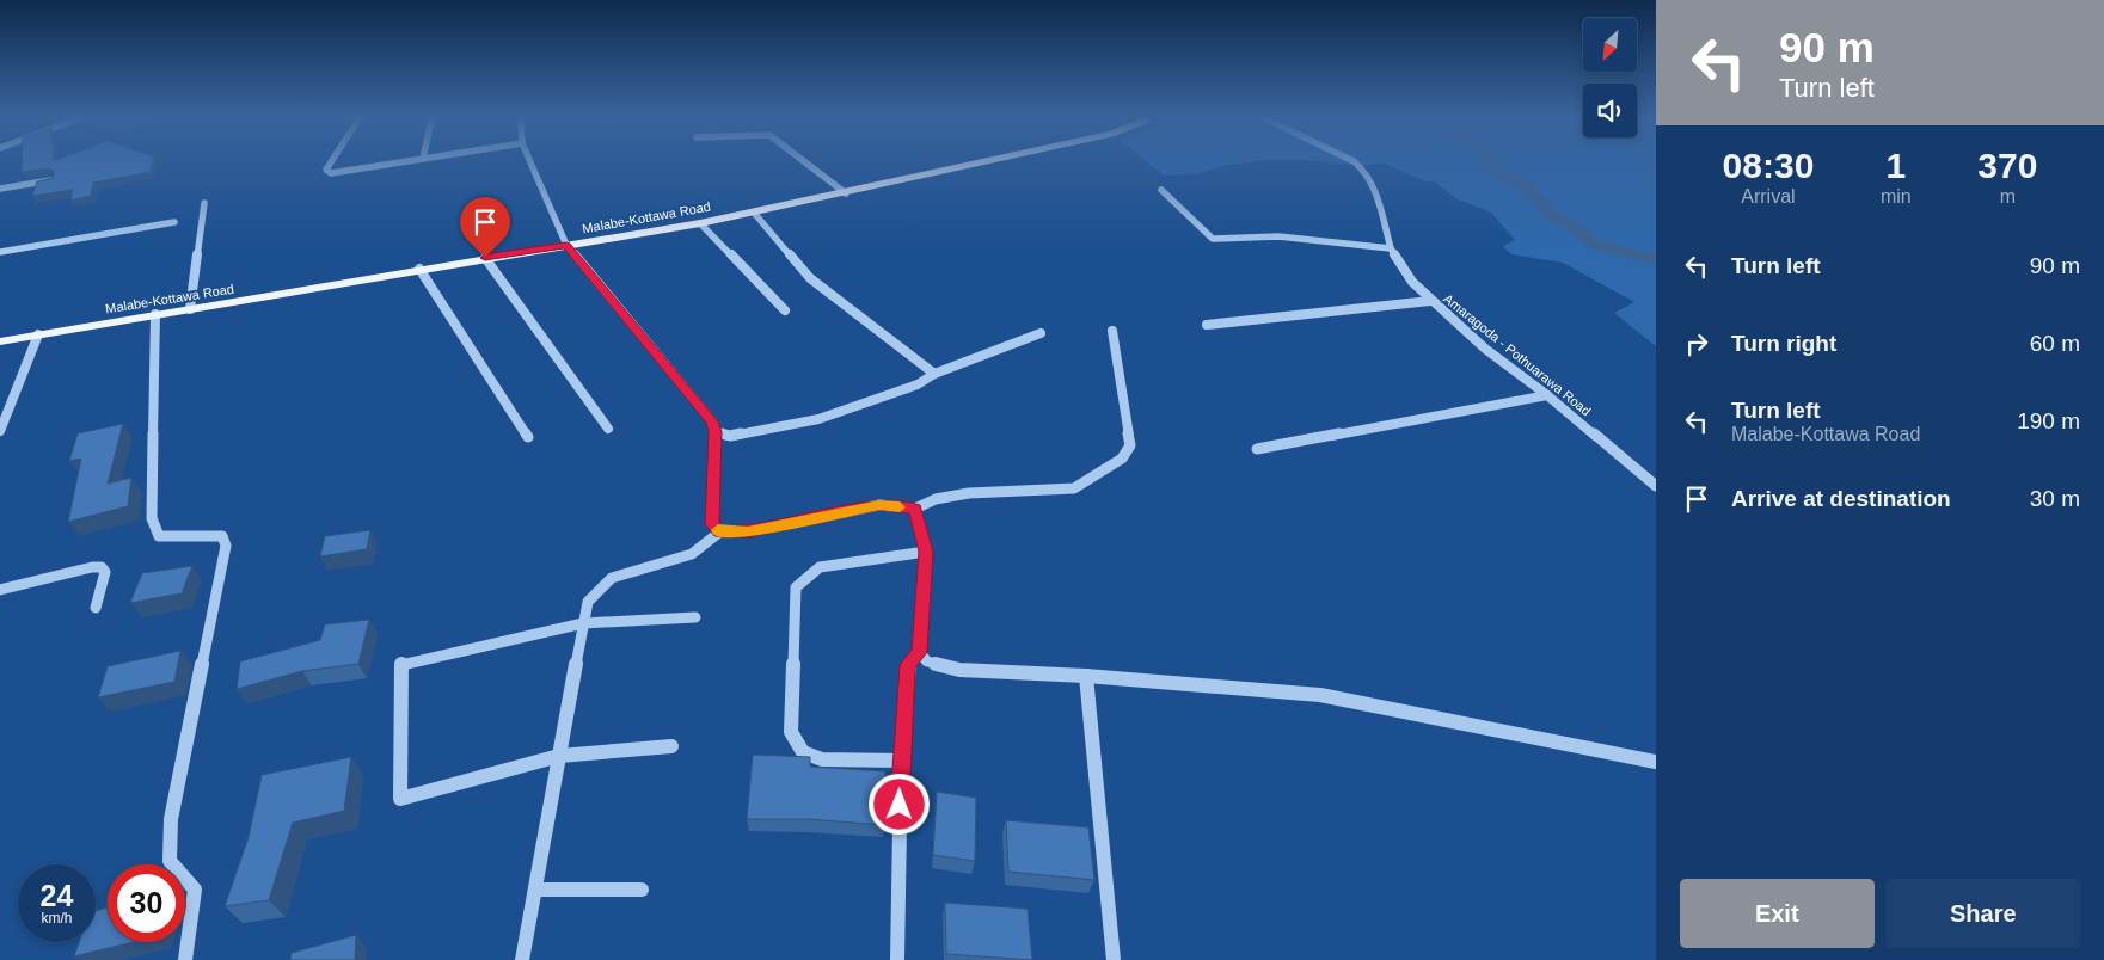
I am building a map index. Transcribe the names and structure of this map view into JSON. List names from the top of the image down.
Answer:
{
  "streets": {
    "main road": ["Malabe-Kottawa Road"],
    "street": ["Amaragoda - Pothuarawa Road"]
  },
  "north": "bottom left",
  "page": {
    "turn": ["90 m", "Turn left"],
    "eta": [
      "08:30",
      "Arrival",
      "1",
      "min",
      "370",
      "m"
    ],
    "list": [
      {
        "name": "Turn left",
        "value": "90 m"
      },
      {
        "name": "Turn right",
        "value": "60 m"
      },
      {
        "name": "Turn left",
        "note": "Malabe-Kottawa Road",
        "value": "190 m"
      },
      {
        "name": "Arrive at destination",
        "value": "30 m"
      }
    ],
    "speed": "24 km/h",
    "limit": "30",
    "buttons": ["Exit", "Share"]
  }
}
